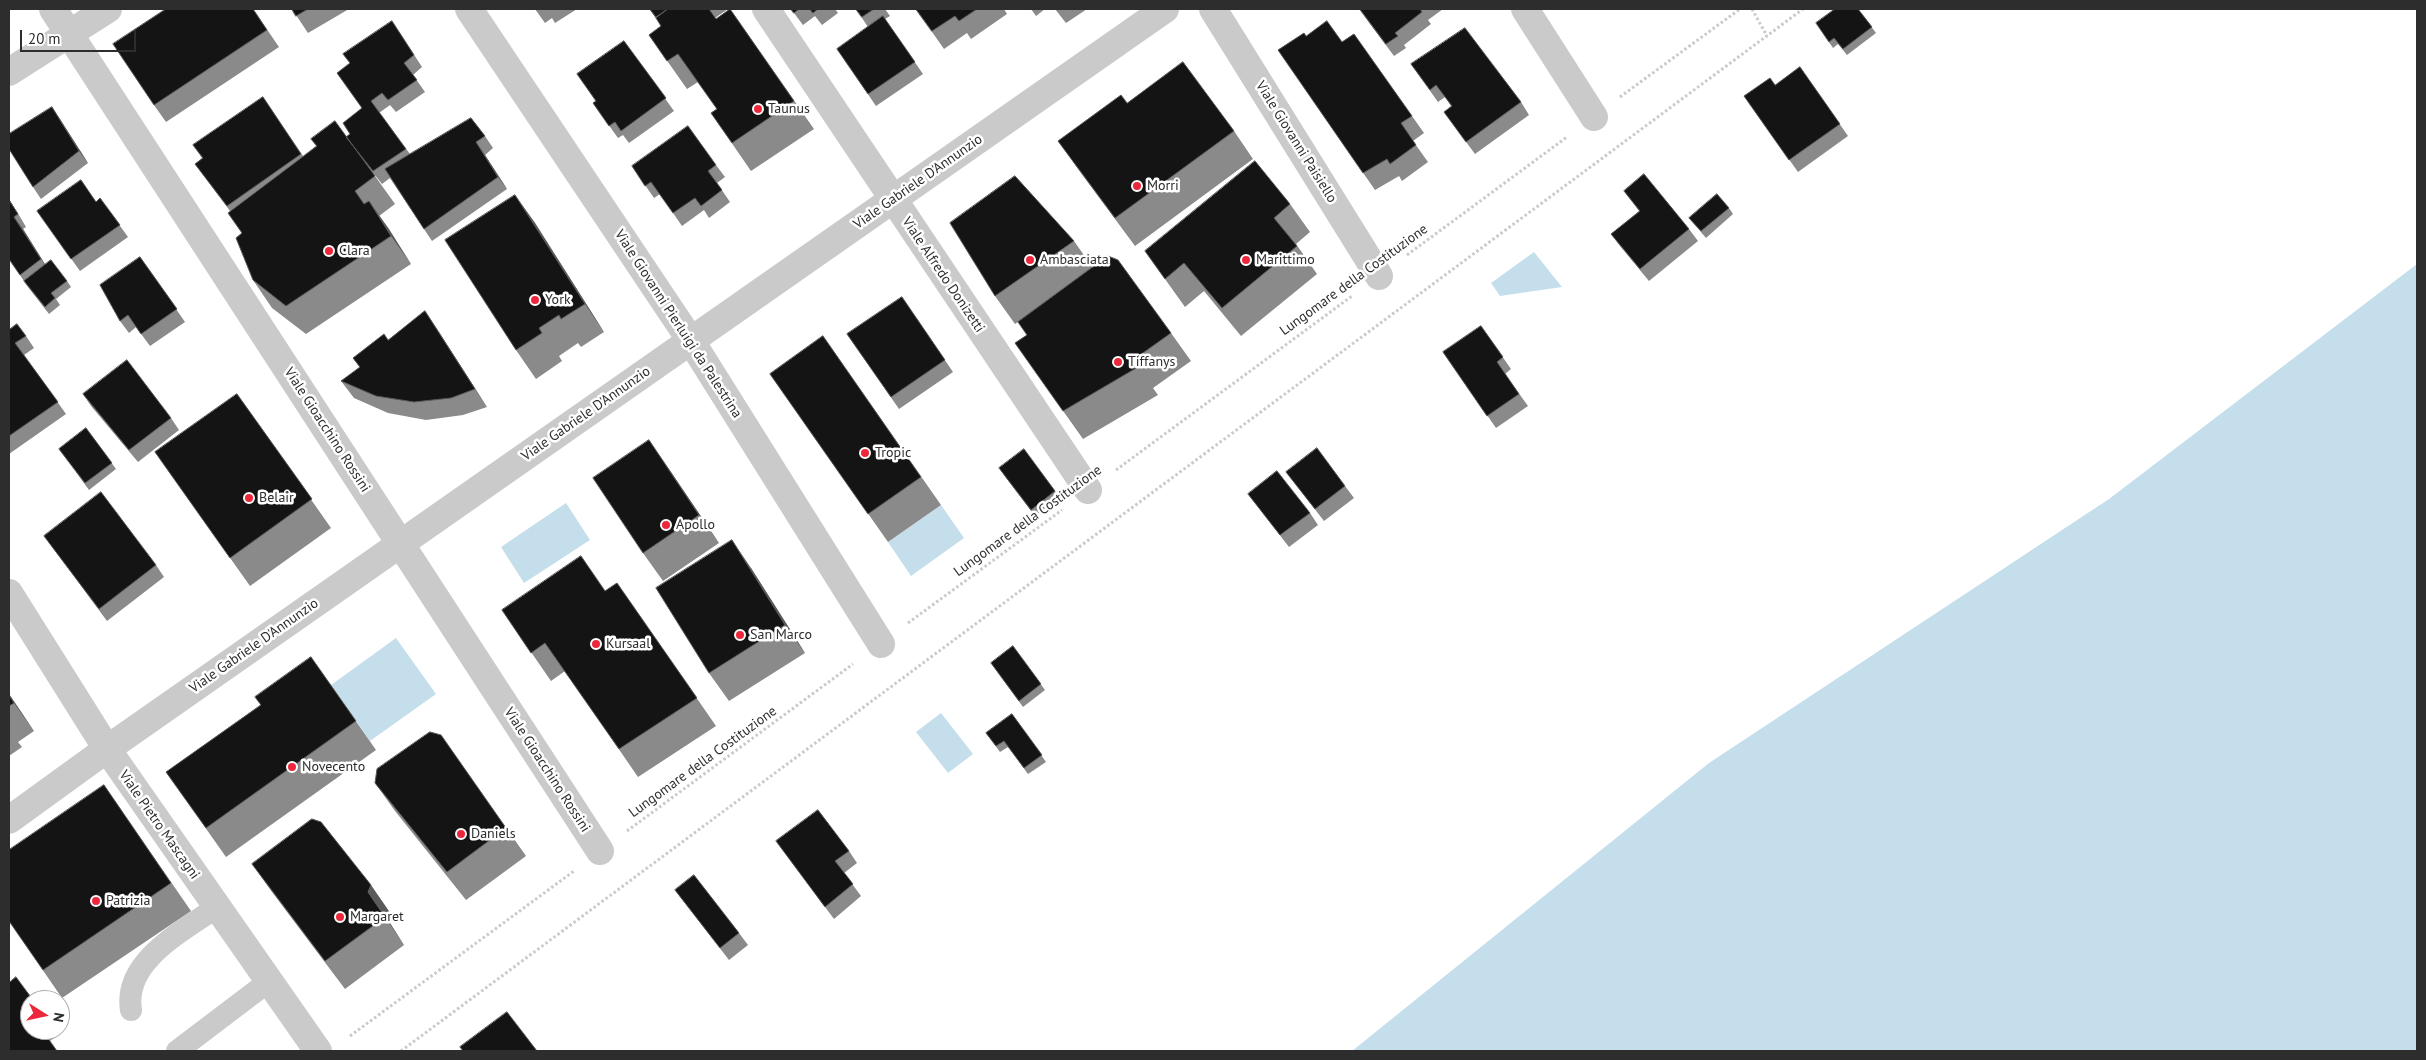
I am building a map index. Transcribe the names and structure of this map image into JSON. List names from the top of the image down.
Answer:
{
  "streets": {
    "street": [
      "Viale Giovanni Paisiello",
      "Viale Gabriele D'Annunzio",
      "Viale Alfredo Donizetti",
      "Viale Giovanni Pierluigi da Palestrina",
      "Viale Gioacchino Rossini",
      "Viale Pietro Mascagni"
    ],
    "path": ["Lungomare della Costituzione"]
  },
  "crossings": [
    ["Viale Giovanni Paisiello", "Lungomare della Costituzione"],
    ["Viale Gabriele D'Annunzio", "Viale Alfredo Donizetti"],
    ["Viale Gabriele D'Annunzio", "Viale Giovanni Pierluigi da Palestrina"],
    ["Viale Gabriele D'Annunzio", "Viale Gioacchino Rossini"],
    ["Viale Gabriele D'Annunzio", "Viale Pietro Mascagni"],
    ["Viale Alfredo Donizetti", "Lungomare della Costituzione"],
    ["Lungomare della Costituzione", "Viale Giovanni Pierluigi da Palestrina"],
    ["Lungomare della Costituzione", "Viale Gioacchino Rossini"]
  ],
  "places": [
    "Taunus",
    "Morri",
    "Clara",
    "Ambasciata",
    "Marittimo",
    "York",
    "Tiffanys",
    "Tropic",
    "Belair",
    "Apollo",
    "San Marco",
    "Kursaal",
    "Novecento",
    "Daniels",
    "Patrizia",
    "Margaret"
  ],
  "scale_bar": "20 m",
  "north": "right"
}
